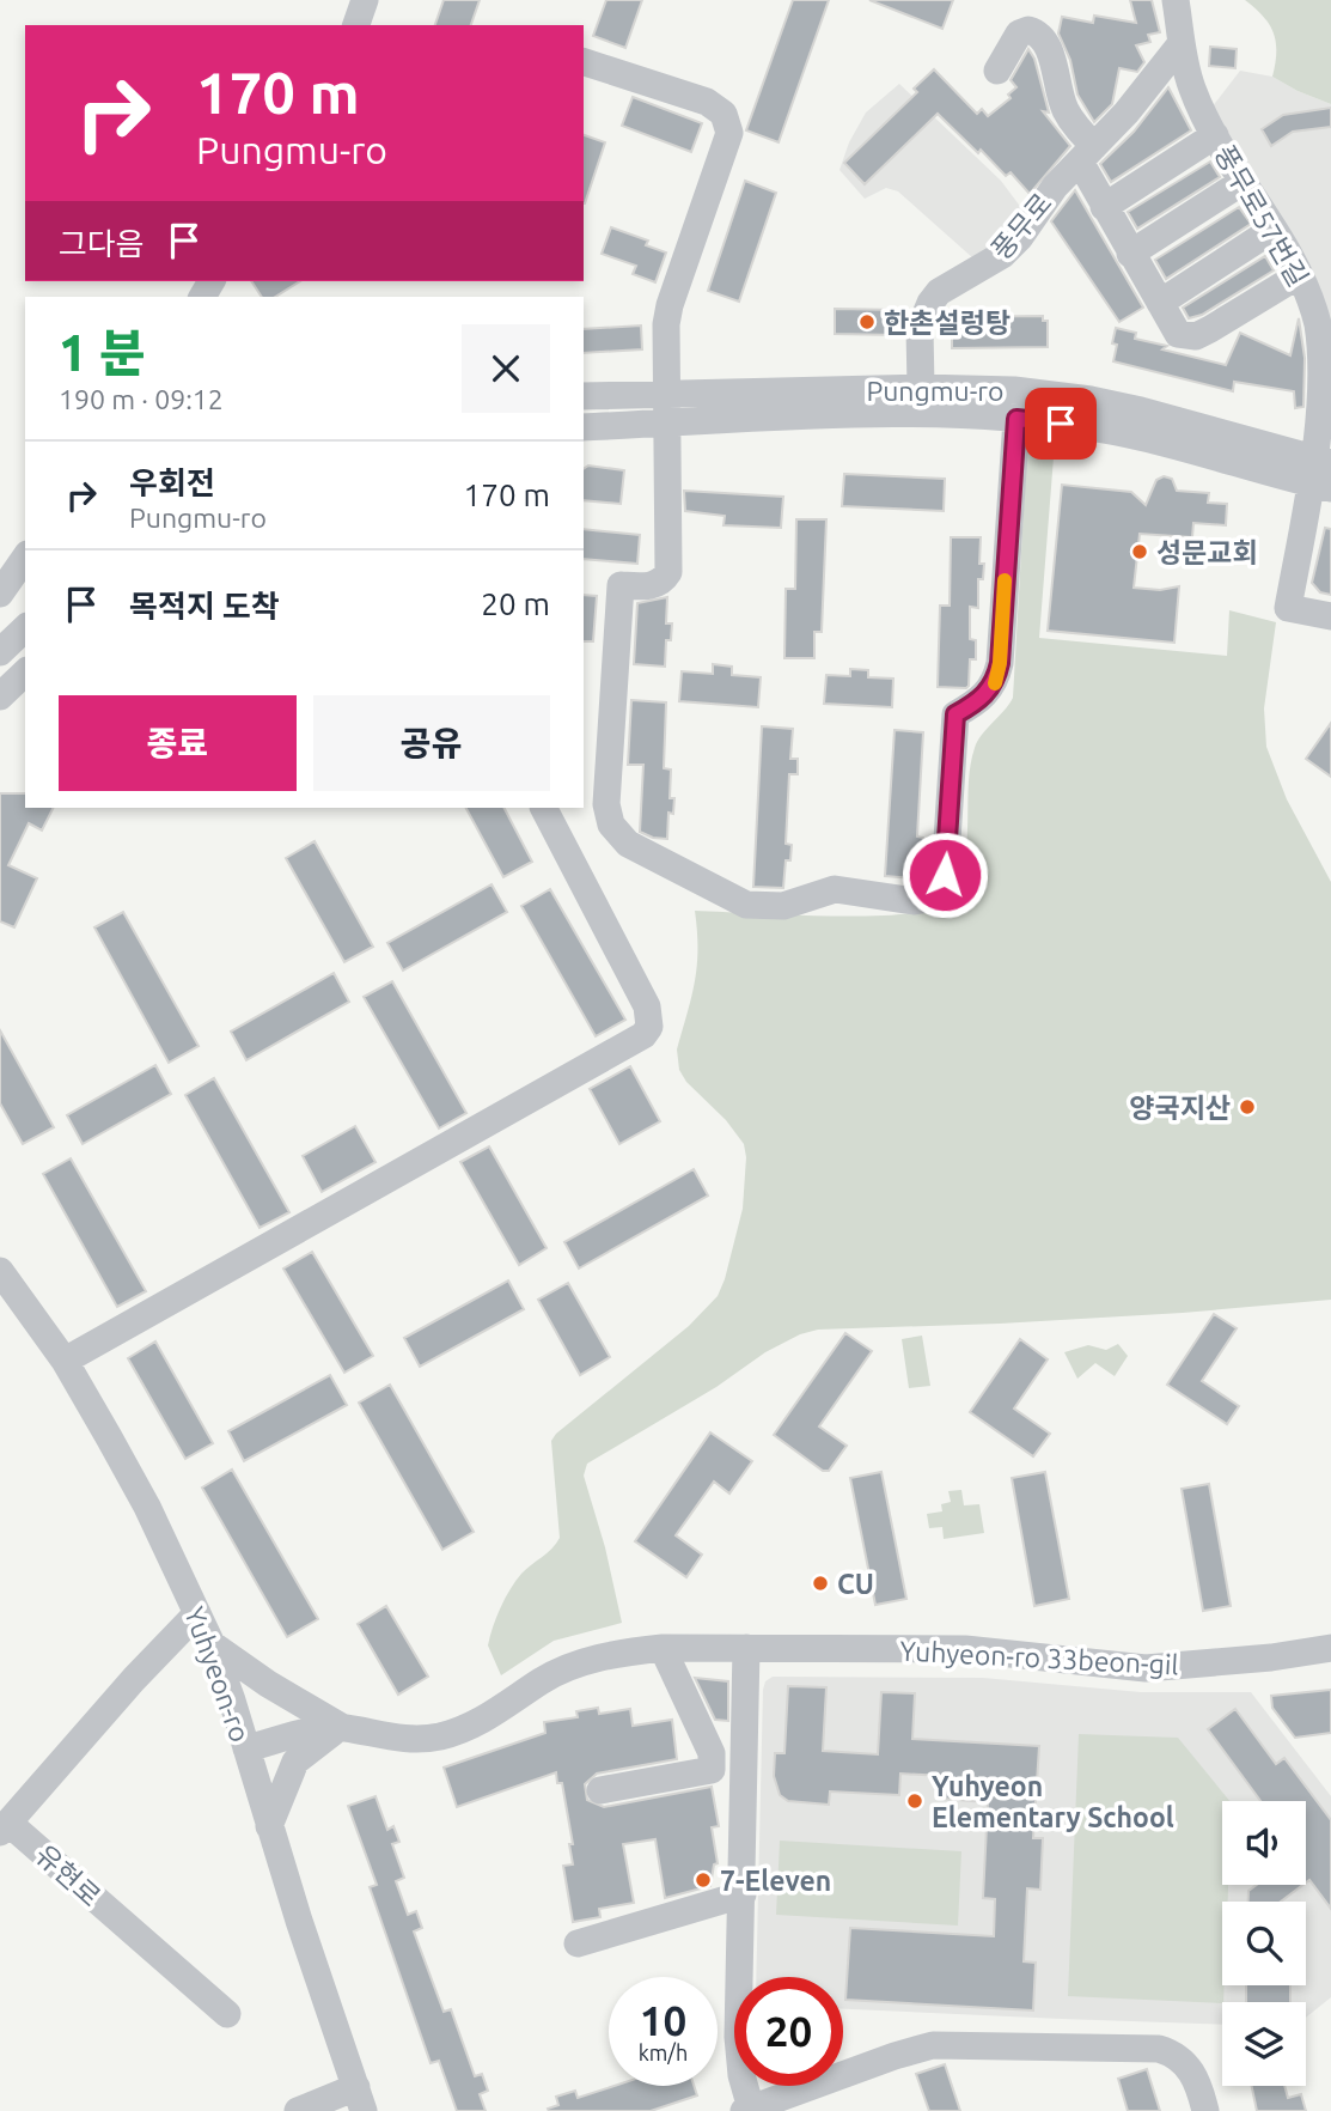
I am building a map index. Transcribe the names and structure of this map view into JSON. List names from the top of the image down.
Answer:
{
  "streets": {
    "street": [
      "풍무로57번길",
      "풍무로",
      "Pungmu-ro",
      "Yuhyeon-ro 33beon-gil",
      "Yuhyeon-ro",
      "유현로"
    ]
  },
  "crossings": [
    ["풍무로57번길", "풍무로"],
    ["풍무로57번길", "Pungmu-ro"],
    ["풍무로", "Pungmu-ro"],
    ["Yuhyeon-ro 33beon-gil", "Yuhyeon-ro"],
    ["Yuhyeon-ro", "유현로"]
  ],
  "places": [
    "한촌설렁탕",
    "성문교회",
    "양국지산",
    "CU",
    "Yuhyeon Elementary School",
    "7-Eleven"
  ],
  "page": {
    "turn": ["170 m", "Pungmu-ro"],
    "then": "그다음",
    "heading": ["1 분", "190 m · 09:12"],
    "list": [
      {
        "name": "우회전",
        "note": "Pungmu-ro",
        "value": "170 m"
      },
      {
        "name": "목적지 도착",
        "value": "20 m"
      }
    ],
    "buttons": ["종료", "공유"],
    "speed": "10 km/h",
    "limit": "20"
  }
}
